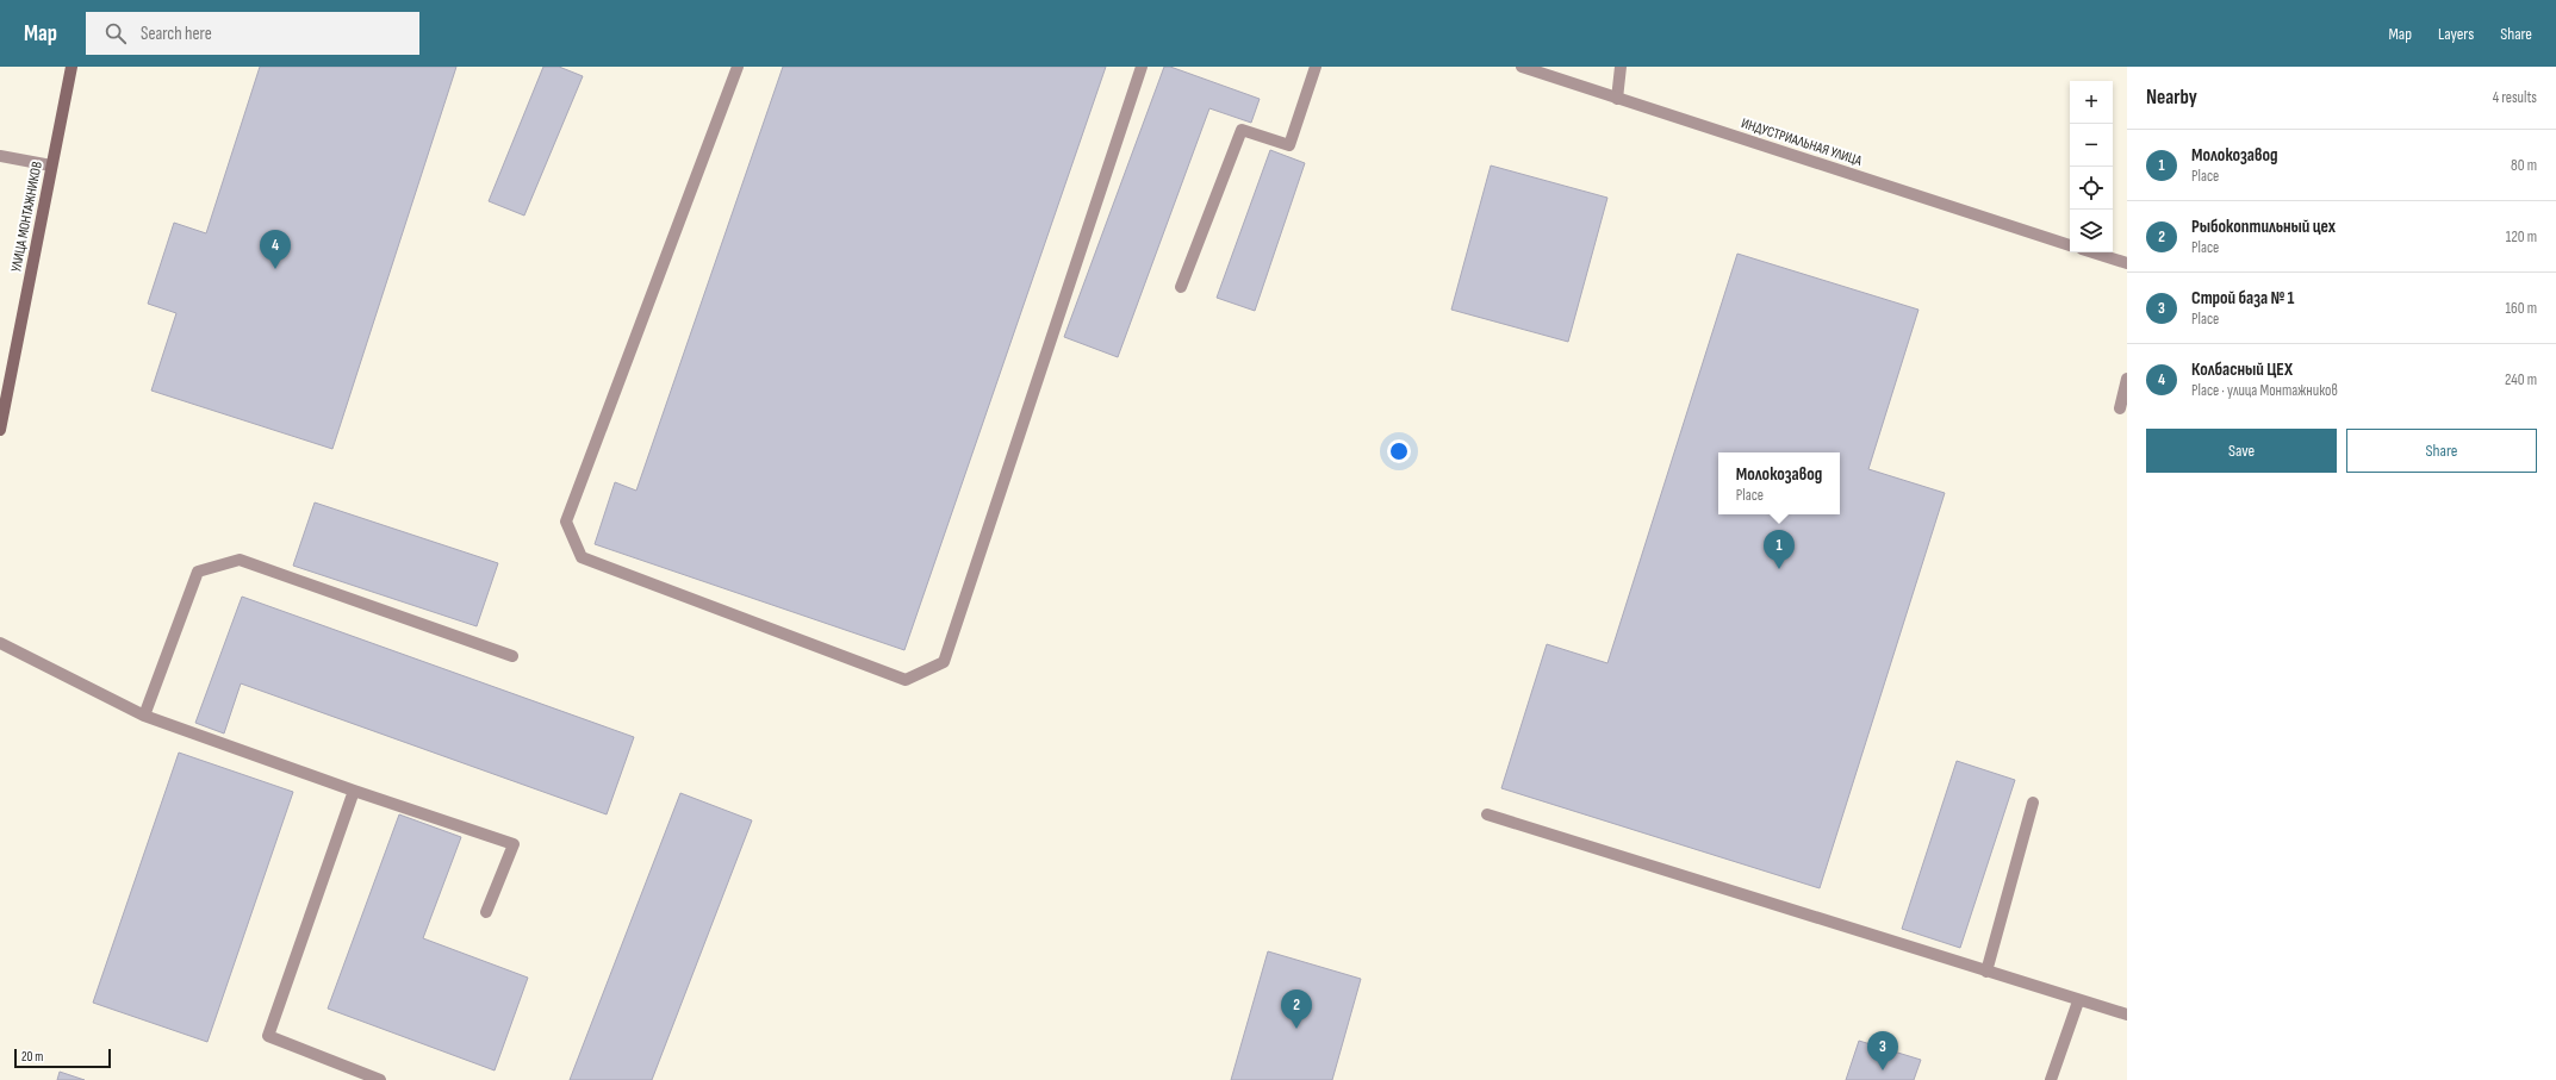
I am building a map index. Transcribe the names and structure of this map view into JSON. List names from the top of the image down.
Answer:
{
  "streets": {
    "street": ["ИНДУСТРИАЛЬНАЯ УЛИЦА", "УЛИЦА МОНТАЖНИКОВ"]
  },
  "scale_bar": "20 m",
  "page": {
    "header": "Map",
    "search": "Search here",
    "nav": ["Map", "Layers", "Share"],
    "heading": ["Nearby", "4 results"],
    "map_buttons": ["+", "−"],
    "list": [
      {
        "mark": "1",
        "name": "Молокозавод",
        "note": "Place",
        "value": "80 m"
      },
      {
        "mark": "2",
        "name": "Рыбокоптильный цех",
        "note": "Place",
        "value": "120 m"
      },
      {
        "mark": "3",
        "name": "Строй база № 1",
        "note": "Place",
        "value": "160 m"
      },
      {
        "mark": "4",
        "name": "Колбасный ЦЕХ",
        "note": "Place · улица Монтажников",
        "value": "240 m"
      }
    ],
    "pins": [
      "4",
      "1",
      "2",
      "3"
    ],
    "buttons": ["Save", "Share"],
    "popup": ["Молокозавод", "Place"],
    "scale": "20 m"
  }
}
